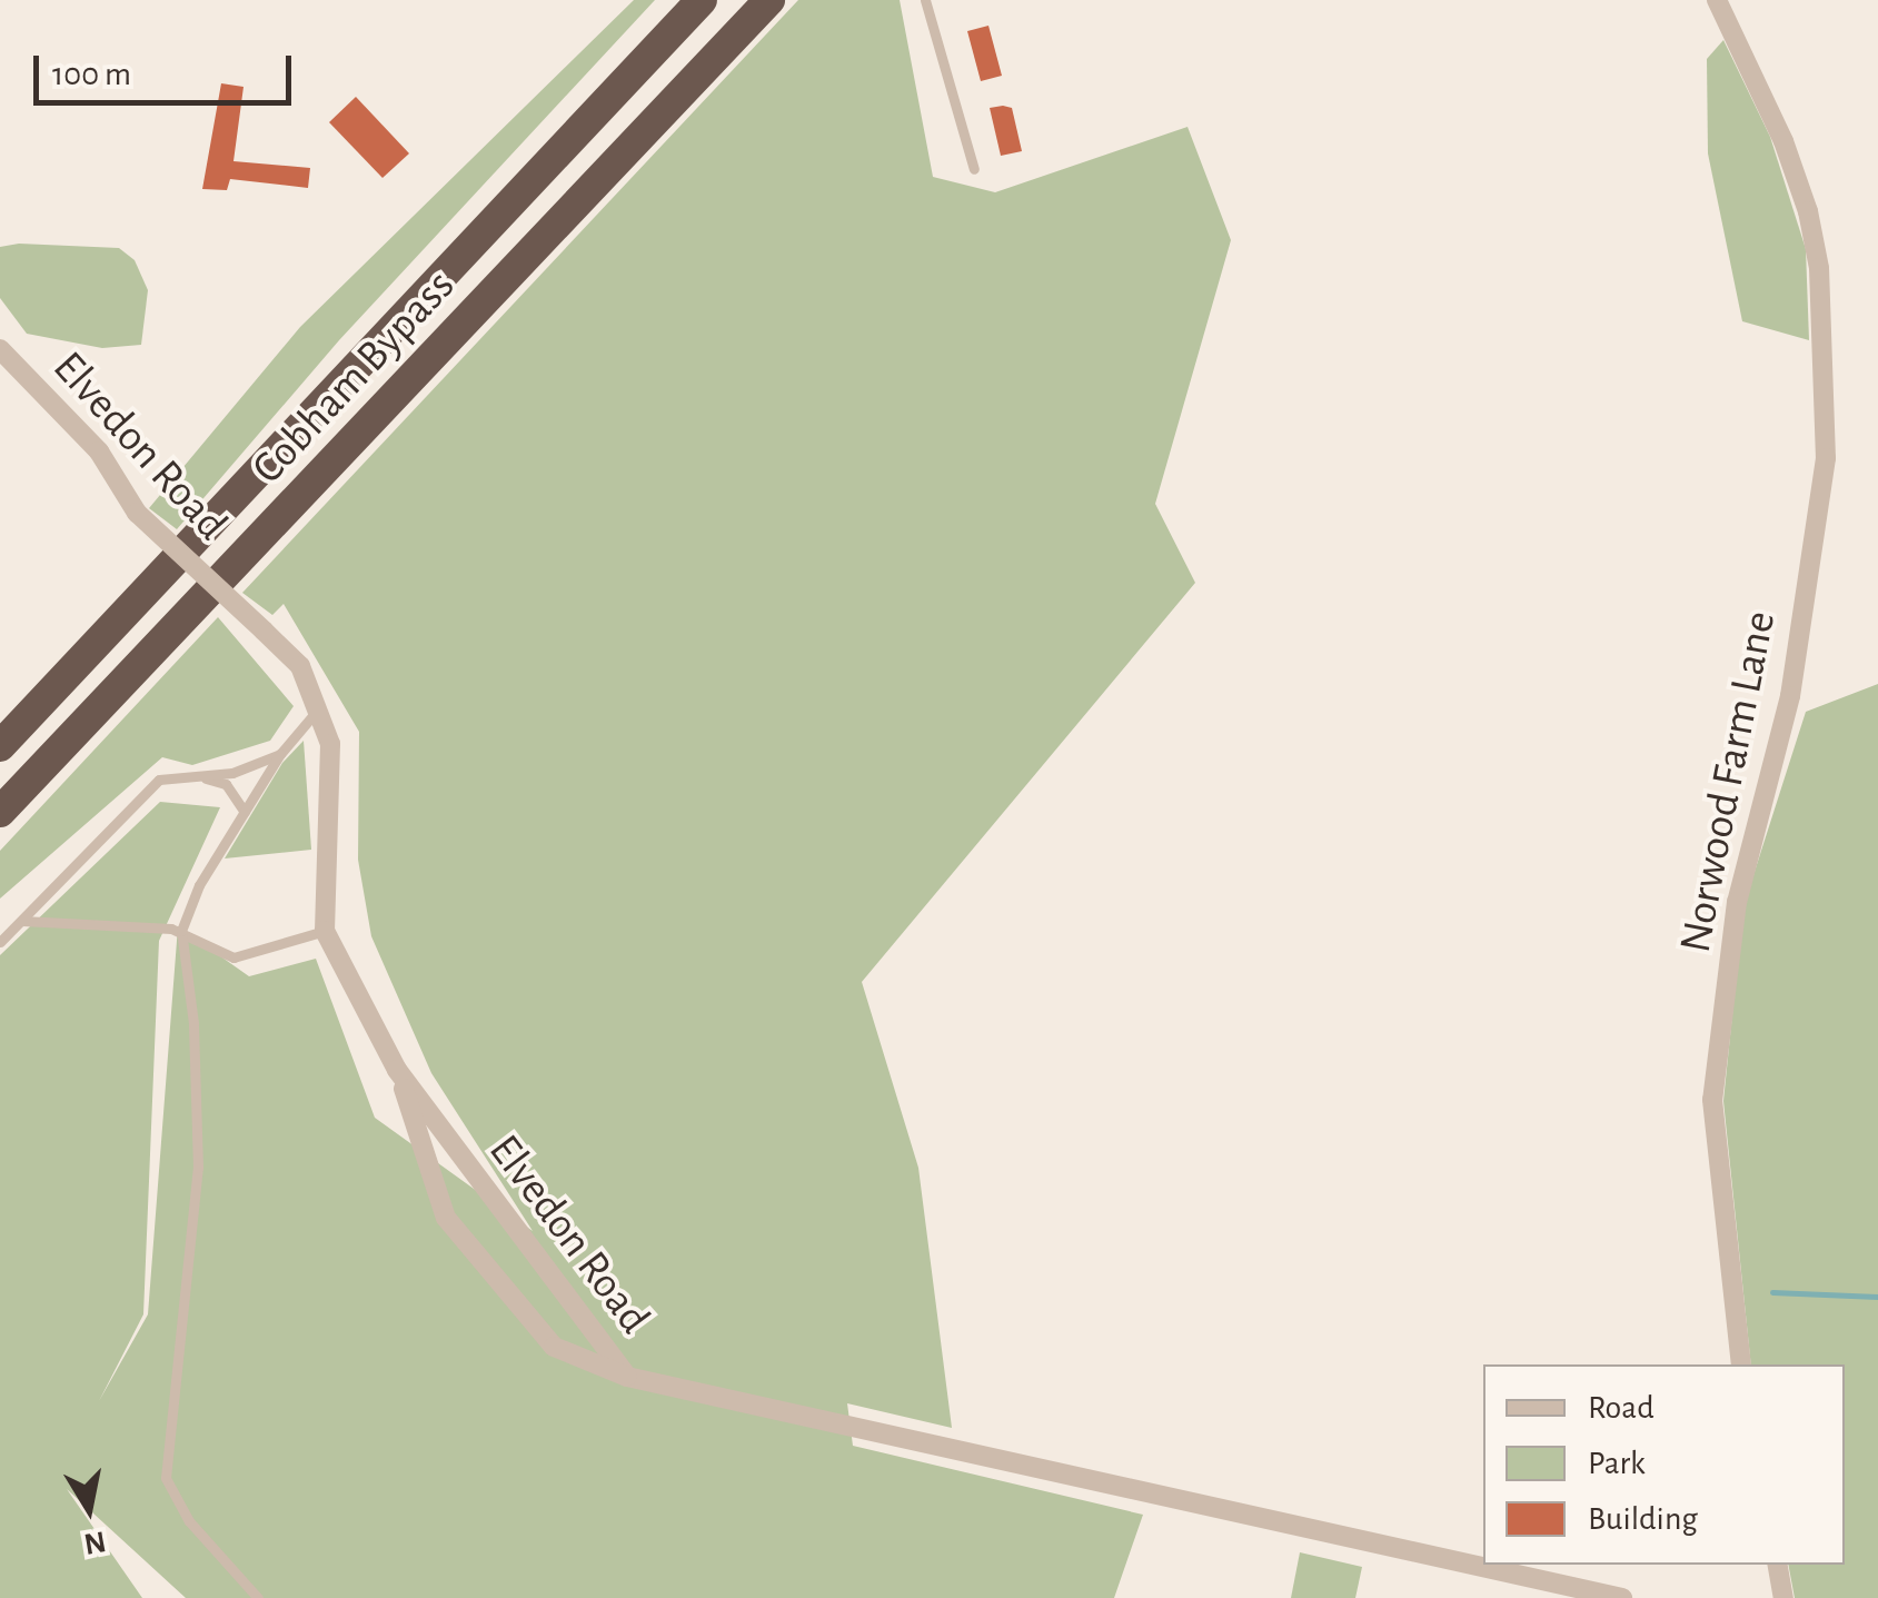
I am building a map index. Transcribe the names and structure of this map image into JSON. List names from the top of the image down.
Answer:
{
  "streets": {
    "highway": ["Cobham Bypass"],
    "street": ["Elvedon Road", "Norwood Farm Lane"]
  },
  "legend": ["Road", "Park", "Building"],
  "scale_bar": "100 m",
  "north": "bottom"
}
